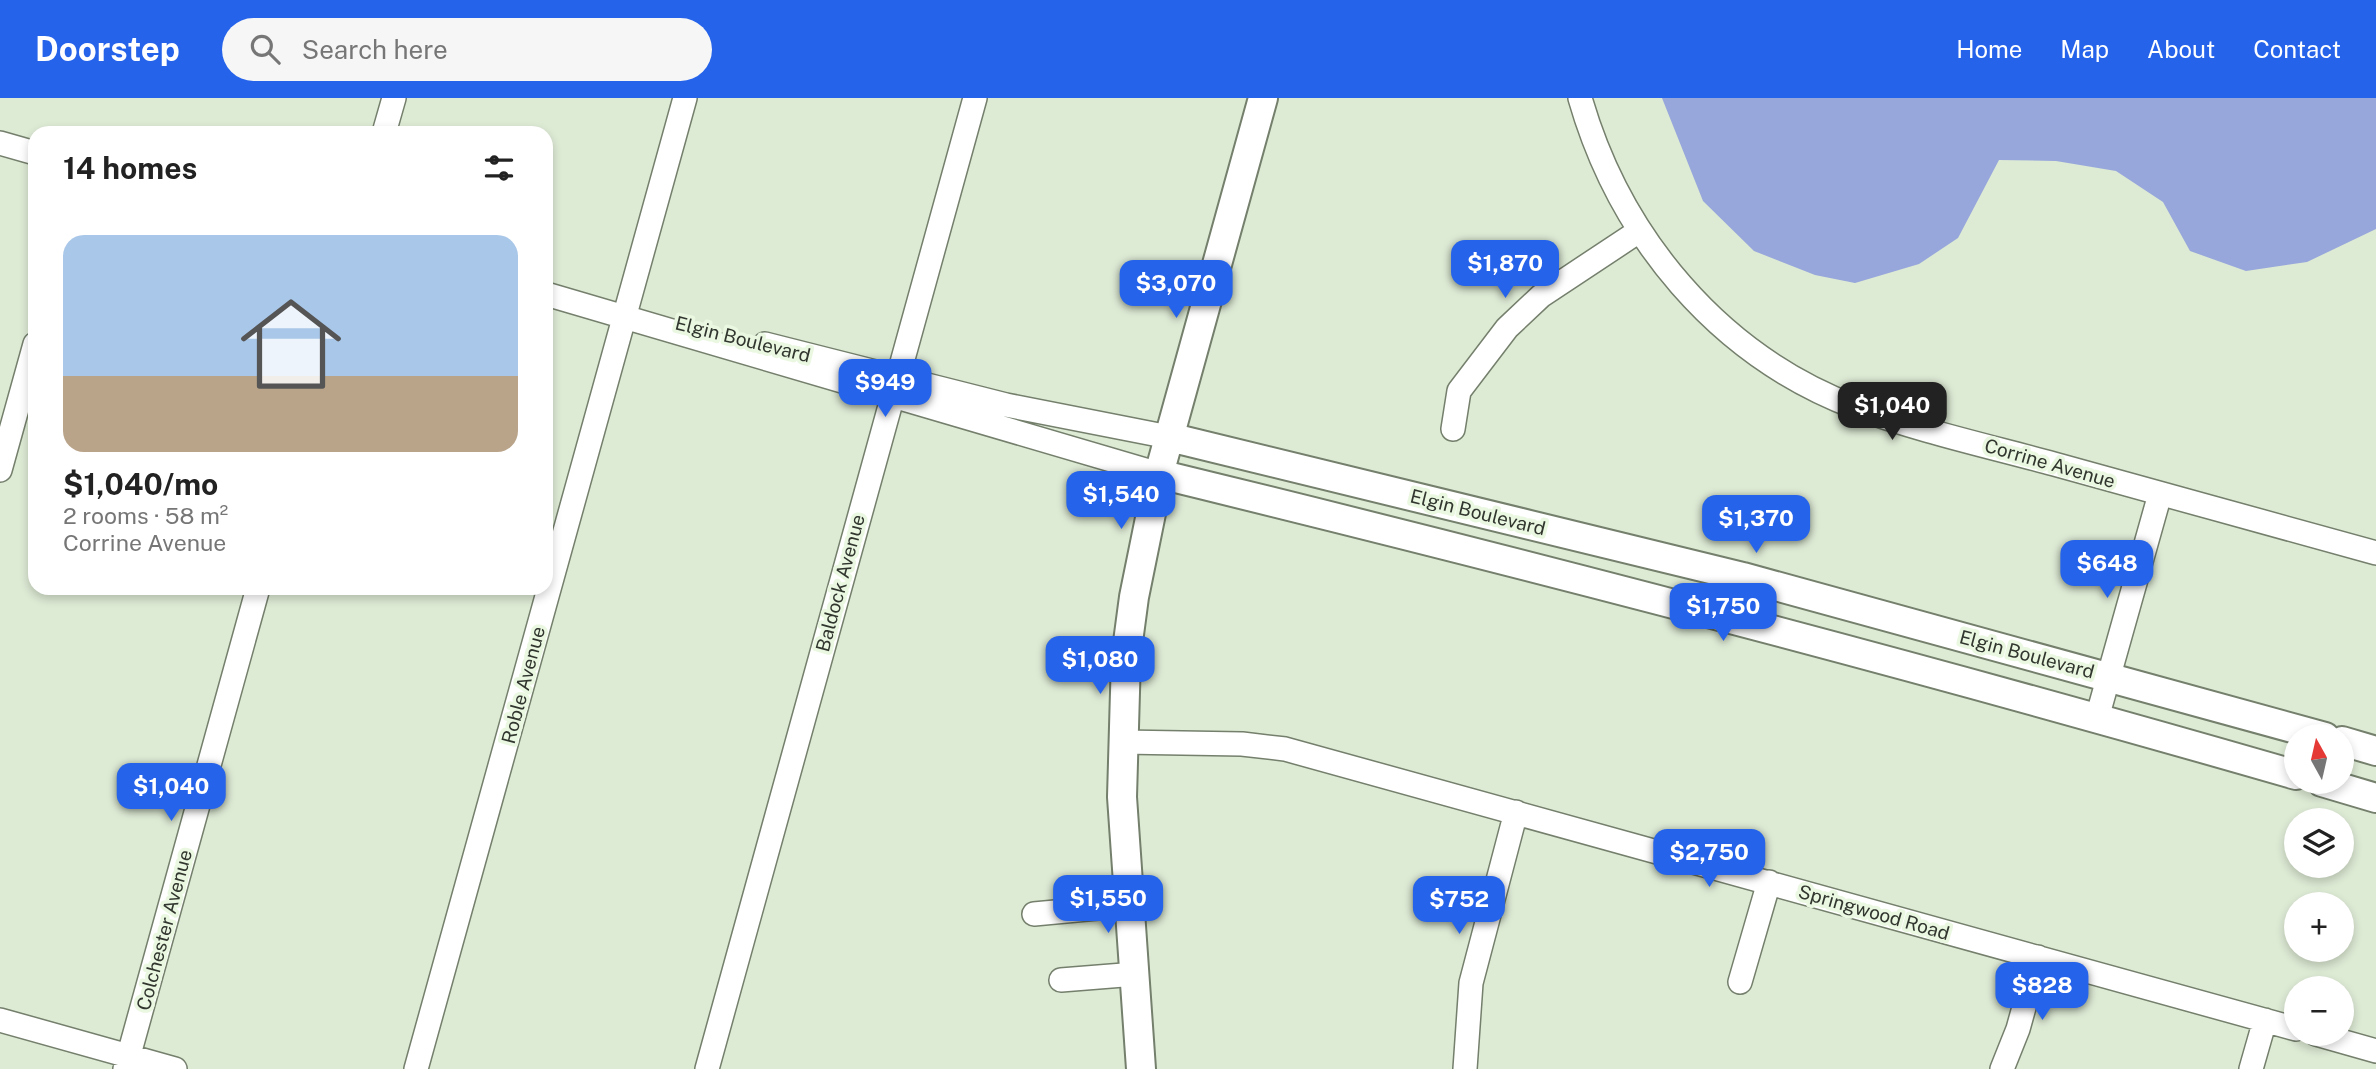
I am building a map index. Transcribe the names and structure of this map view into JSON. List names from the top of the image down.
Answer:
{
  "streets": {
    "main road": ["Elgin Boulevard"],
    "street": [
      "Corrine Avenue",
      "Baldock Avenue",
      "Roble Avenue",
      "Springwood Road",
      "Colchester Avenue"
    ]
  },
  "crossings": [
    ["Elgin Boulevard", "Baldock Avenue"],
    ["Elgin Boulevard", "Roble Avenue"]
  ],
  "north": "top",
  "page": {
    "header": "Doorstep",
    "search": "Search here",
    "nav": [
      "Home",
      "Map",
      "About",
      "Contact"
    ],
    "heading": "14 homes",
    "list": [
      {
        "name": "$1,040/mo",
        "note": "2 rooms · 58 m² · Corrine Avenue"
      }
    ],
    "price": [
      "$1,870",
      "$3,070",
      "$949",
      "$1,040",
      "$1,540",
      "$1,370",
      "$648",
      "$1,750",
      "$1,080",
      "$1,040",
      "$2,750",
      "$1,550",
      "$752",
      "$828"
    ],
    "map_buttons": ["+", "−"]
  }
}
